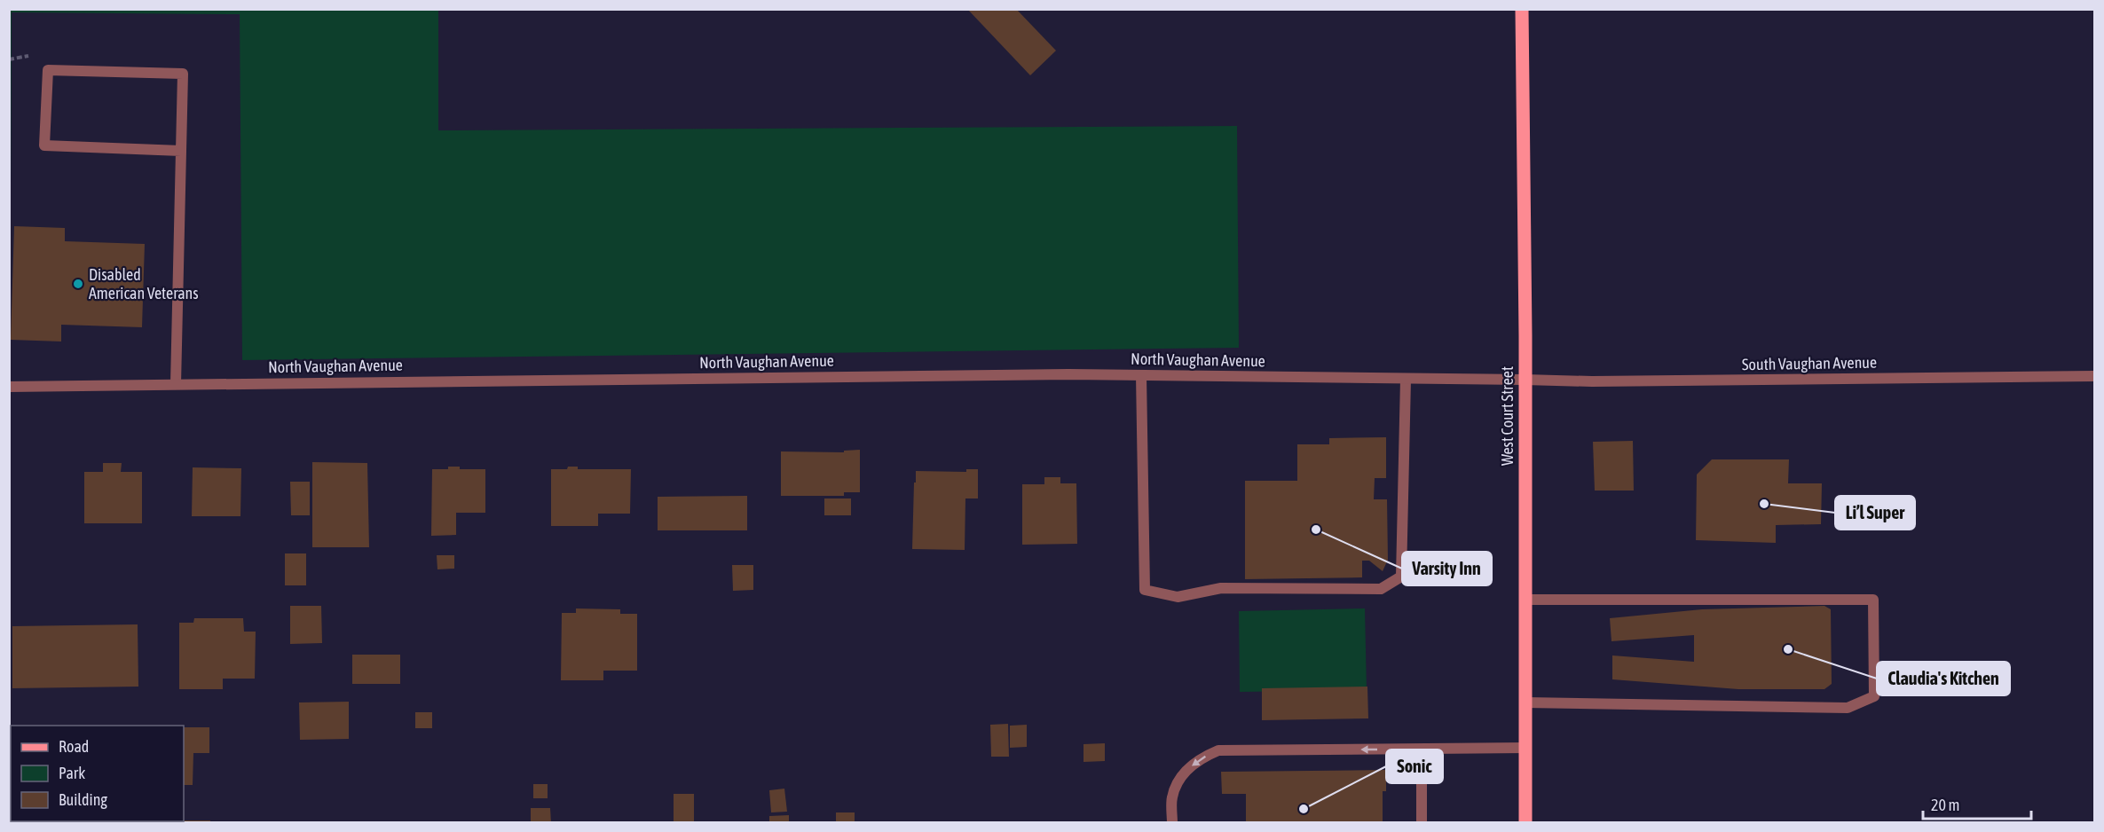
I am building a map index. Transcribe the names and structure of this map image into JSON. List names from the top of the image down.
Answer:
{
  "streets": {
    "main road": ["West Court Street"],
    "street": ["North Vaughan Avenue", "South Vaughan Avenue"]
  },
  "crossings": [
    ["North Vaughan Avenue", "South Vaughan Avenue"],
    ["North Vaughan Avenue", "West Court Street"],
    ["South Vaughan Avenue", "West Court Street"]
  ],
  "places": [
    "Disabled American Veterans",
    "Li’l Super",
    "Varsity Inn",
    "Claudia's Kitchen",
    "Sonic"
  ],
  "legend": ["Road", "Park", "Building"],
  "scale_bar": "20 m"
}
